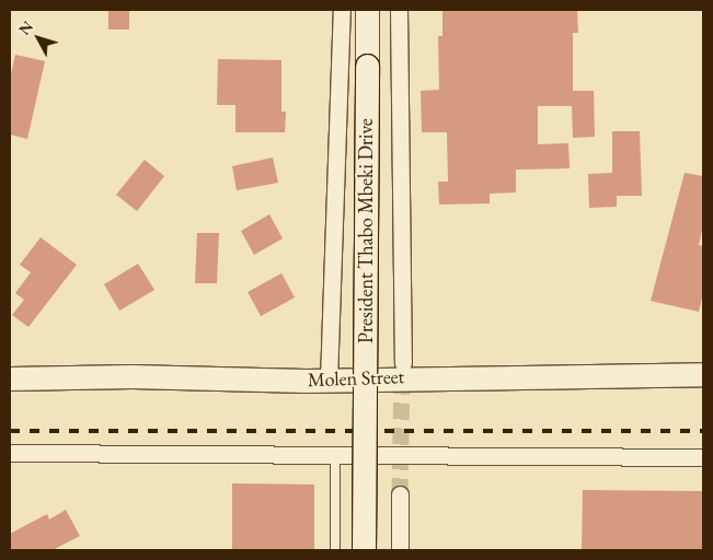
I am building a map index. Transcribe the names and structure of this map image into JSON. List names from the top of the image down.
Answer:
{
  "streets": {
    "street": ["President Thabo Mbeki Drive", "Molen Street"]
  },
  "north": "top left"
}
